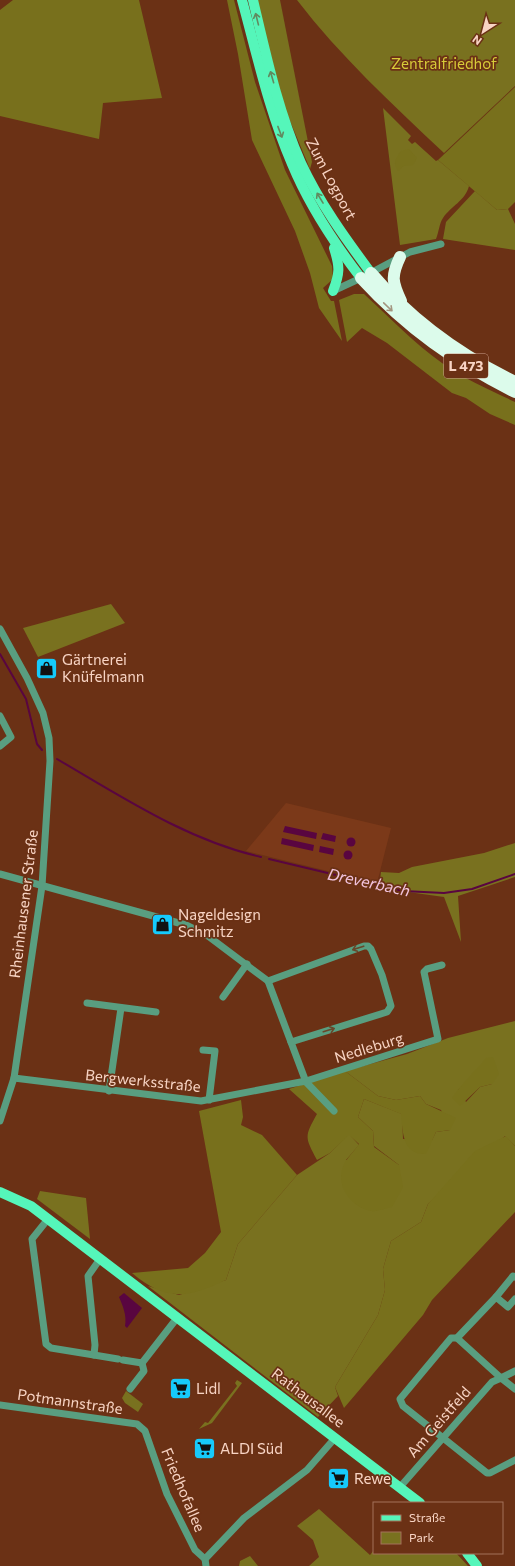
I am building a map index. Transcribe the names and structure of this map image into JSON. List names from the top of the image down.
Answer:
{
  "streets": {
    "highway": ["Zum Logport", "L 473"],
    "main road": ["Rathausallee"],
    "street": [
      "Rheinhausener Straße",
      "Nedleburg",
      "Bergwerksstraße",
      "Potmannstraße",
      "Am Geistfeld",
      "Friedhofallee"
    ]
  },
  "crossings": [
    ["Rheinhausener Straße", "Bergwerksstraße"],
    ["Nedleburg", "Bergwerksstraße"],
    ["Rathausallee", "Am Geistfeld"],
    ["Potmannstraße", "Friedhofallee"]
  ],
  "water": ["Dreverbach"],
  "parks": ["Zentralfriedhof"],
  "places": {
    "shop": ["Gärtnerei Knüfelmann", "Nageldesign Schmitz"],
    "supermarket": ["Lidl", "ALDI Süd", "Rewe"]
  },
  "legend": ["Straße", "Park"],
  "north": "bottom left"
}
